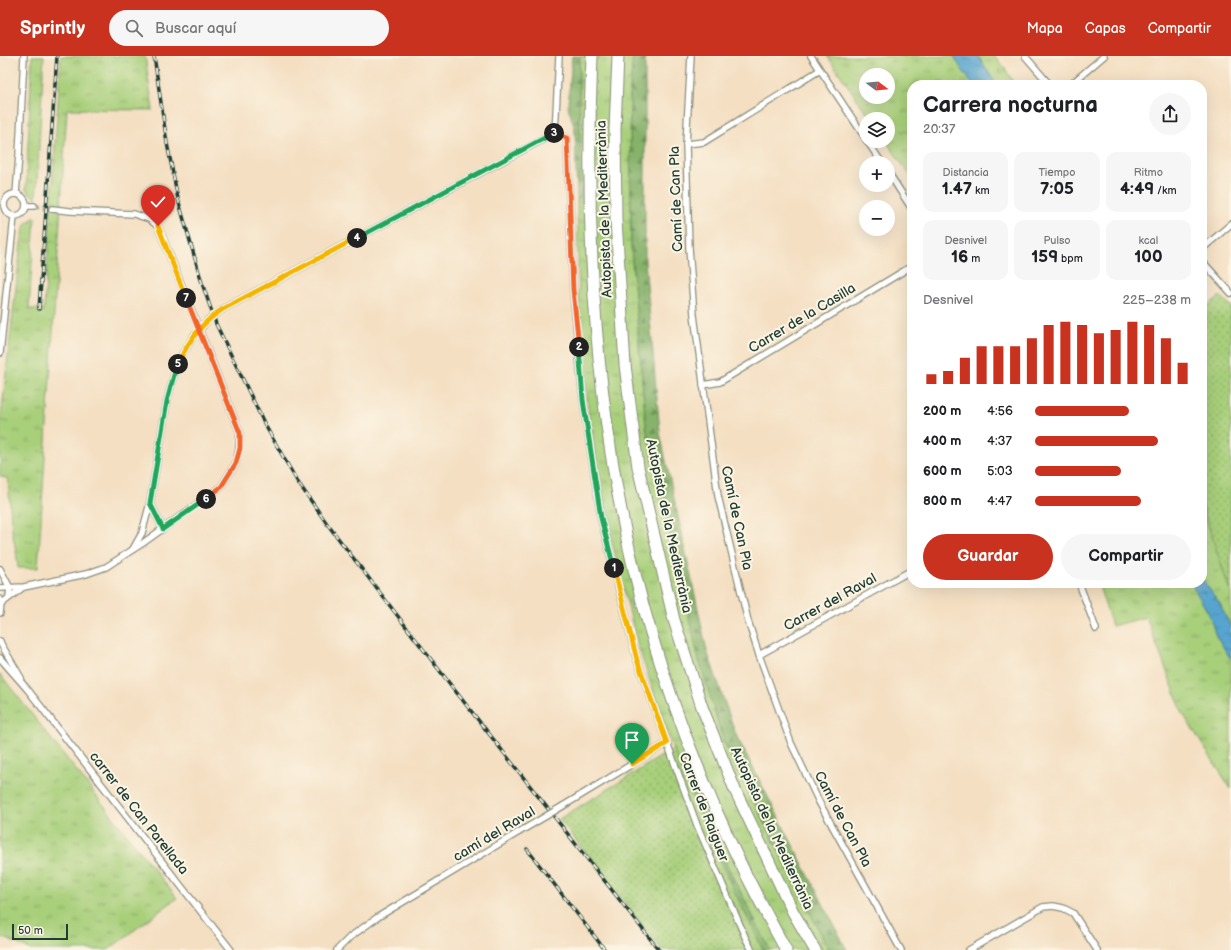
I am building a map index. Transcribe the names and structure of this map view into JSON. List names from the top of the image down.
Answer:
{
  "streets": {
    "highway": ["Autopista de la Mediterrània"],
    "street": [
      "Camí de Can Pla",
      "Carrer de la Casilla",
      "Carrer del Raval",
      "Carrer de Raiguer",
      "carrer de Can Parellada",
      "camí del Raval"
    ]
  },
  "crossings": [
    ["Camí de Can Pla", "Carrer de la Casilla"],
    ["Camí de Can Pla", "Carrer del Raval"],
    ["Carrer de Raiguer", "camí del Raval"]
  ],
  "scale_bar": "50 m",
  "north": "right",
  "page": {
    "header": "Sprintly",
    "search": "Buscar aquí",
    "nav": ["Mapa", "Capas", "Compartir"],
    "map_buttons": ["+", "−"],
    "heading": ["Carrera nocturna", "20:37"],
    "pins": [
      "3",
      "4",
      "7",
      "2",
      "5",
      "6",
      "1"
    ],
    "stats": [
      ["Distancia", "1.47 km"],
      ["Tiempo", "7:05"],
      ["Ritmo", "4:49 /km"],
      ["Desnivel", "16 m"],
      ["Pulso", "159 bpm"],
      ["kcal", "100"]
    ],
    "chart": ["Desnivel", "225–238 m"],
    "list": [
      {
        "name": "200 m",
        "note": "4:56"
      },
      {
        "name": "400 m",
        "note": "4:37"
      },
      {
        "name": "600 m",
        "note": "5:03"
      },
      {
        "name": "800 m",
        "note": "4:47"
      }
    ],
    "buttons": ["Guardar", "Compartir"],
    "scale": "50 m"
  }
}
